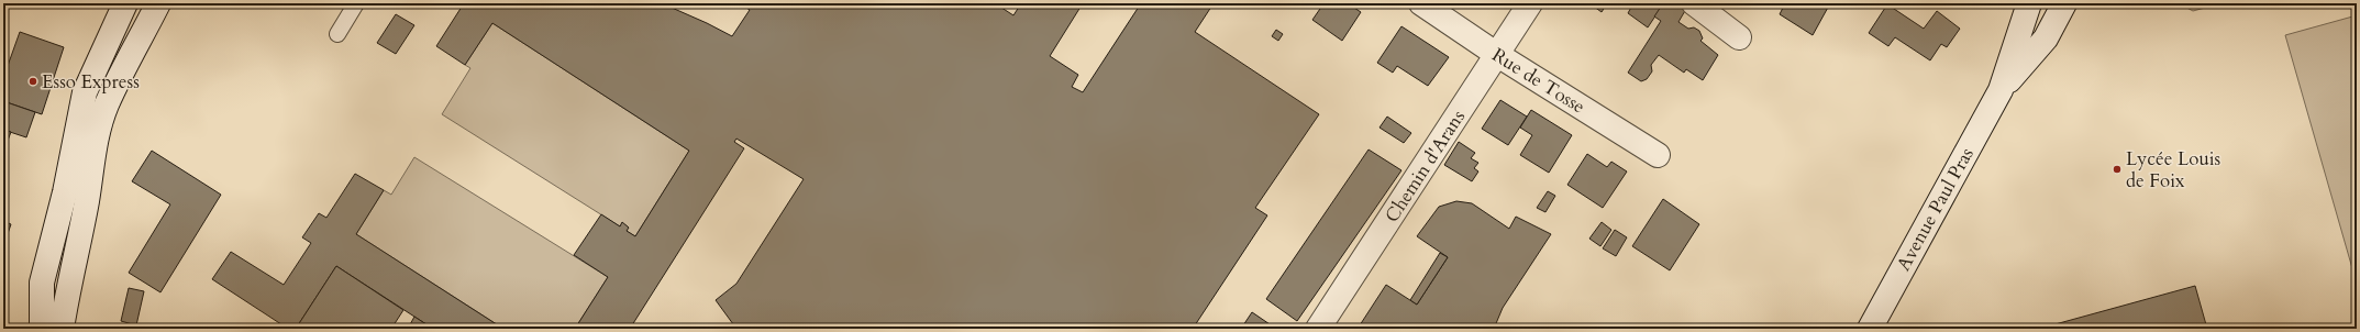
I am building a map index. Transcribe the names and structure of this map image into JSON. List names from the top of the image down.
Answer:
{
  "streets": {
    "street": ["Rue de Tosse", "Chemin d'Arans", "Avenue Paul Pras"]
  },
  "crossings": [
    ["Rue de Tosse", "Chemin d'Arans"]
  ],
  "places": ["Esso Express", "Lycée Louis de Foix"]
}
